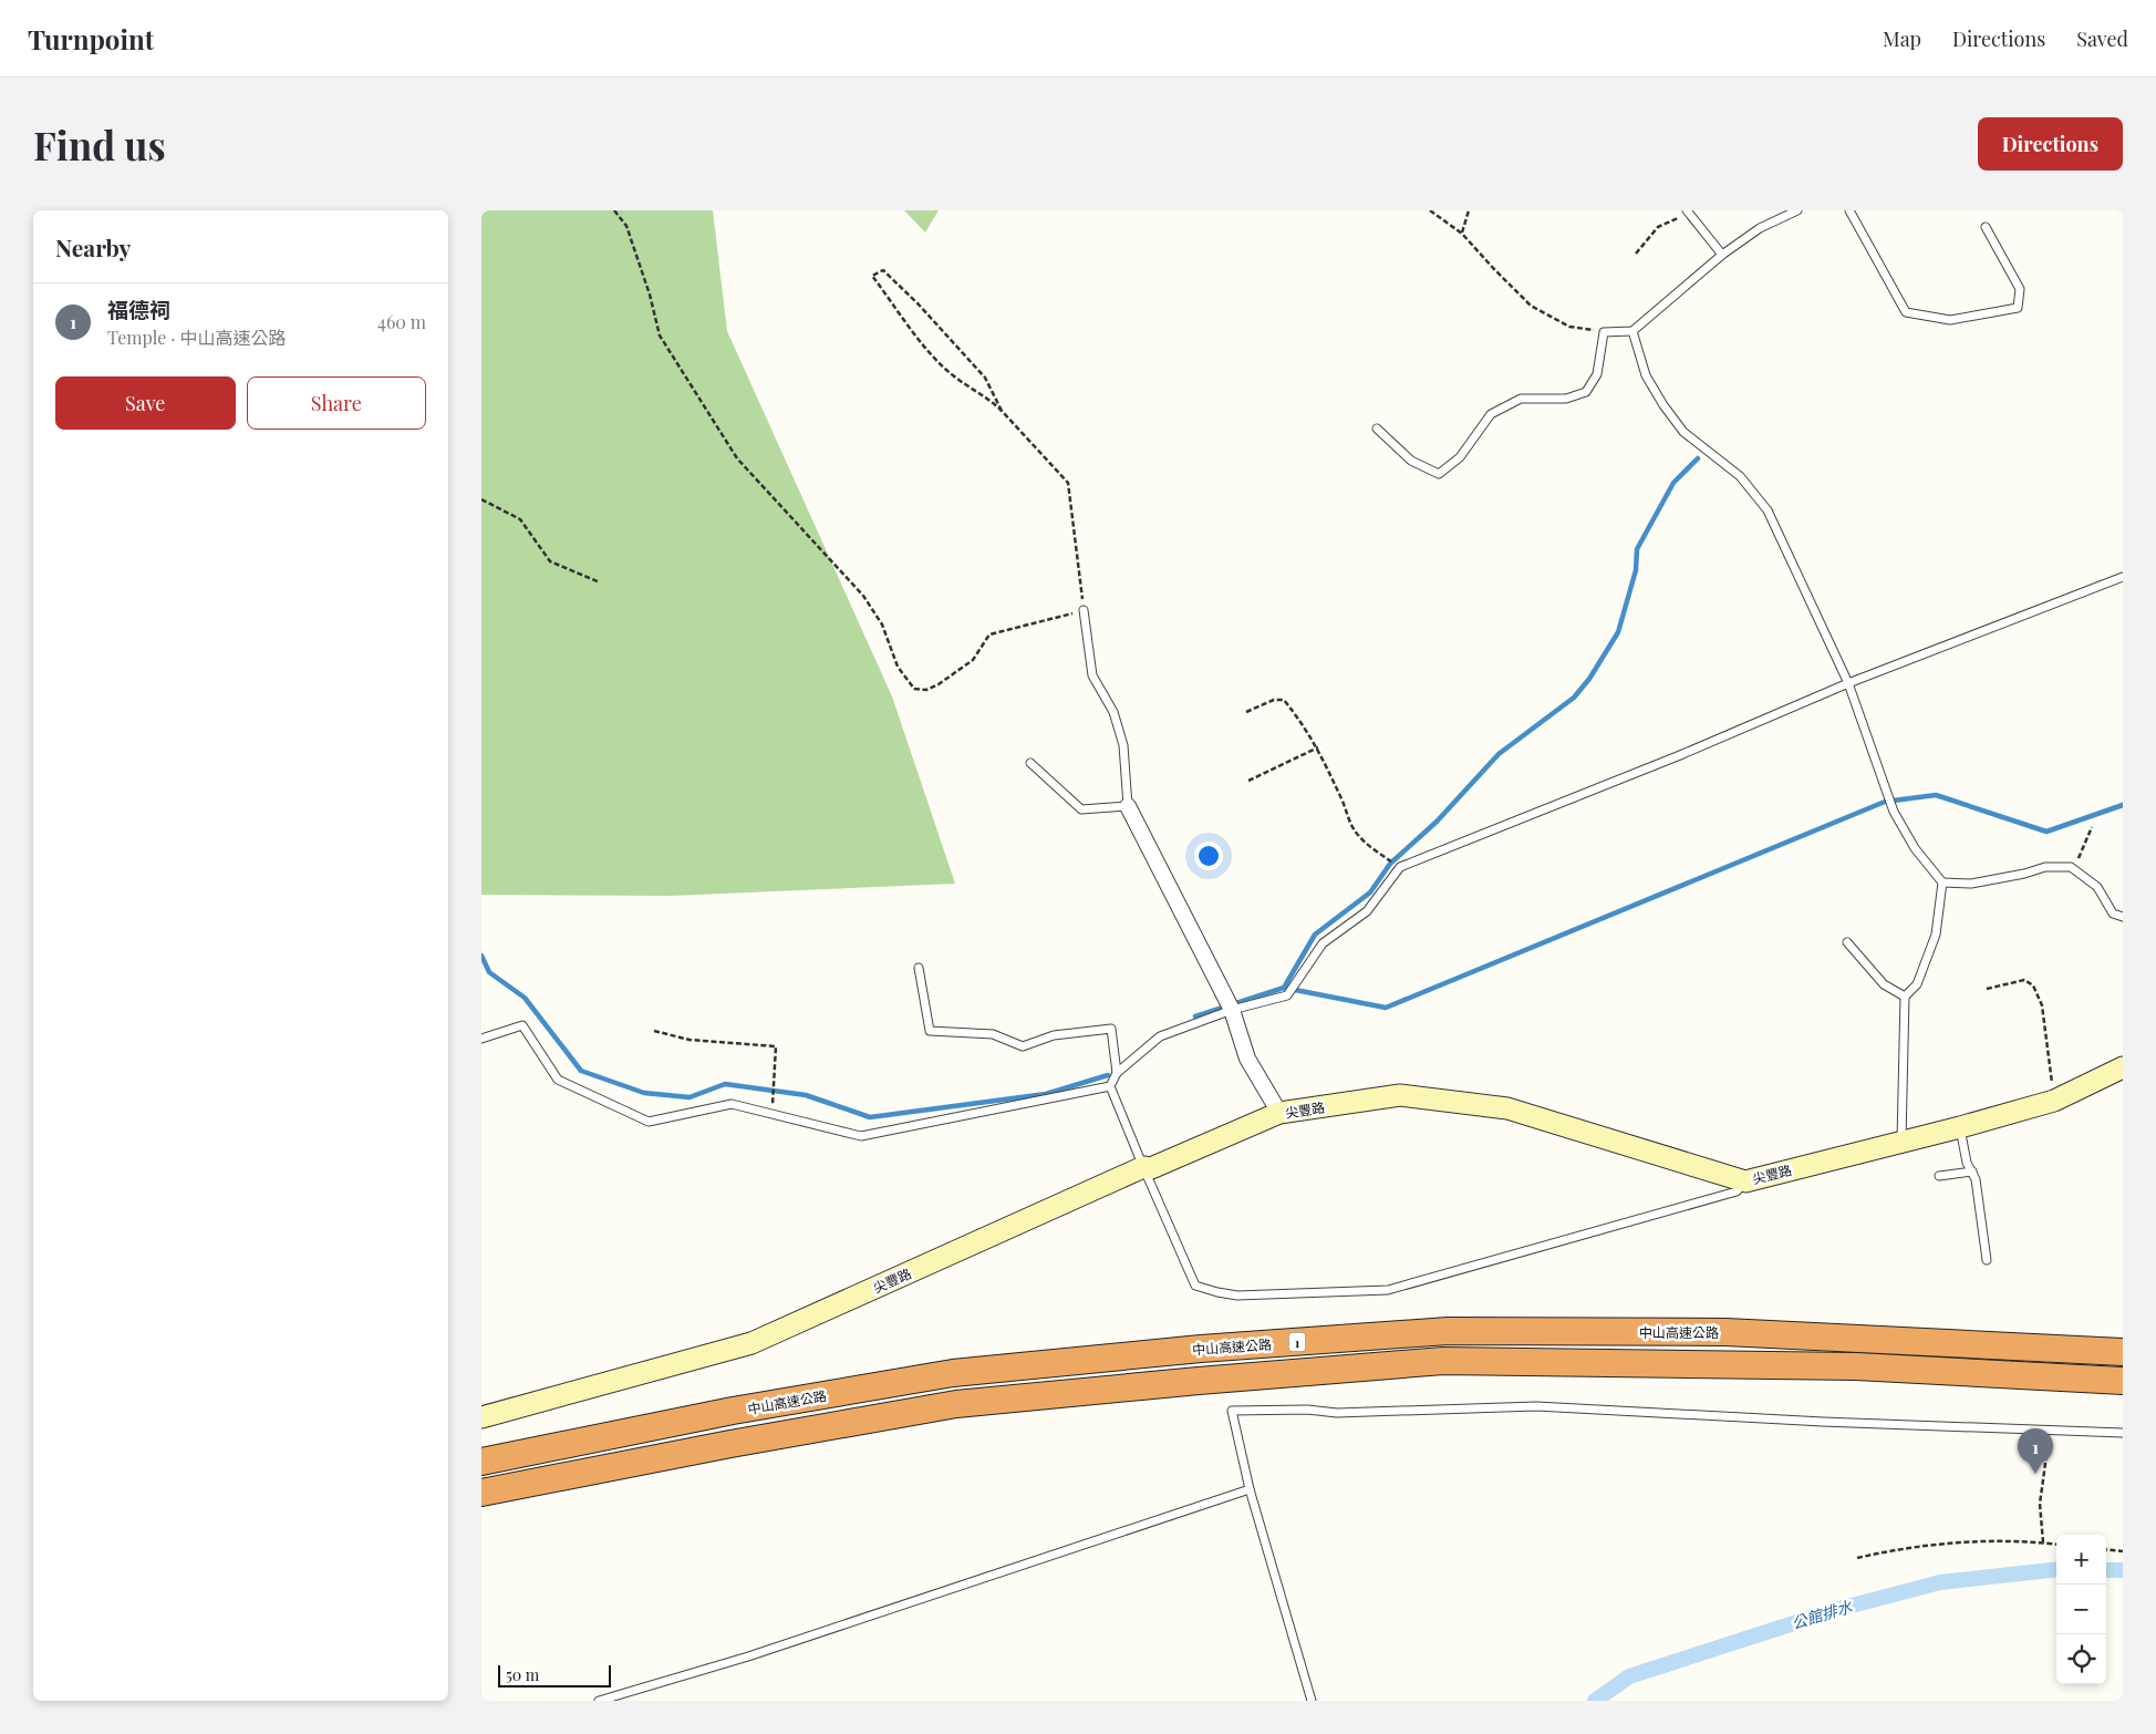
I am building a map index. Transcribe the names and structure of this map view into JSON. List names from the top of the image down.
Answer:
{
  "streets": {
    "highway": ["中山高速公路", "1"],
    "street": ["尖豐路"]
  },
  "water": ["公館排水"],
  "scale_bar": "50 m",
  "page": {
    "header": "Turnpoint",
    "nav": ["Map", "Directions", "Saved"],
    "buttons": [
      "Directions",
      ["Save", "Share"]
    ],
    "title": "Find us",
    "heading": "Nearby",
    "list": [
      {
        "mark": "1",
        "name": "福德祠",
        "note": "Temple · 中山高速公路",
        "value": "460 m"
      }
    ],
    "pins": "1",
    "map_buttons": ["+", "−"],
    "scale": "50 m"
  }
}
